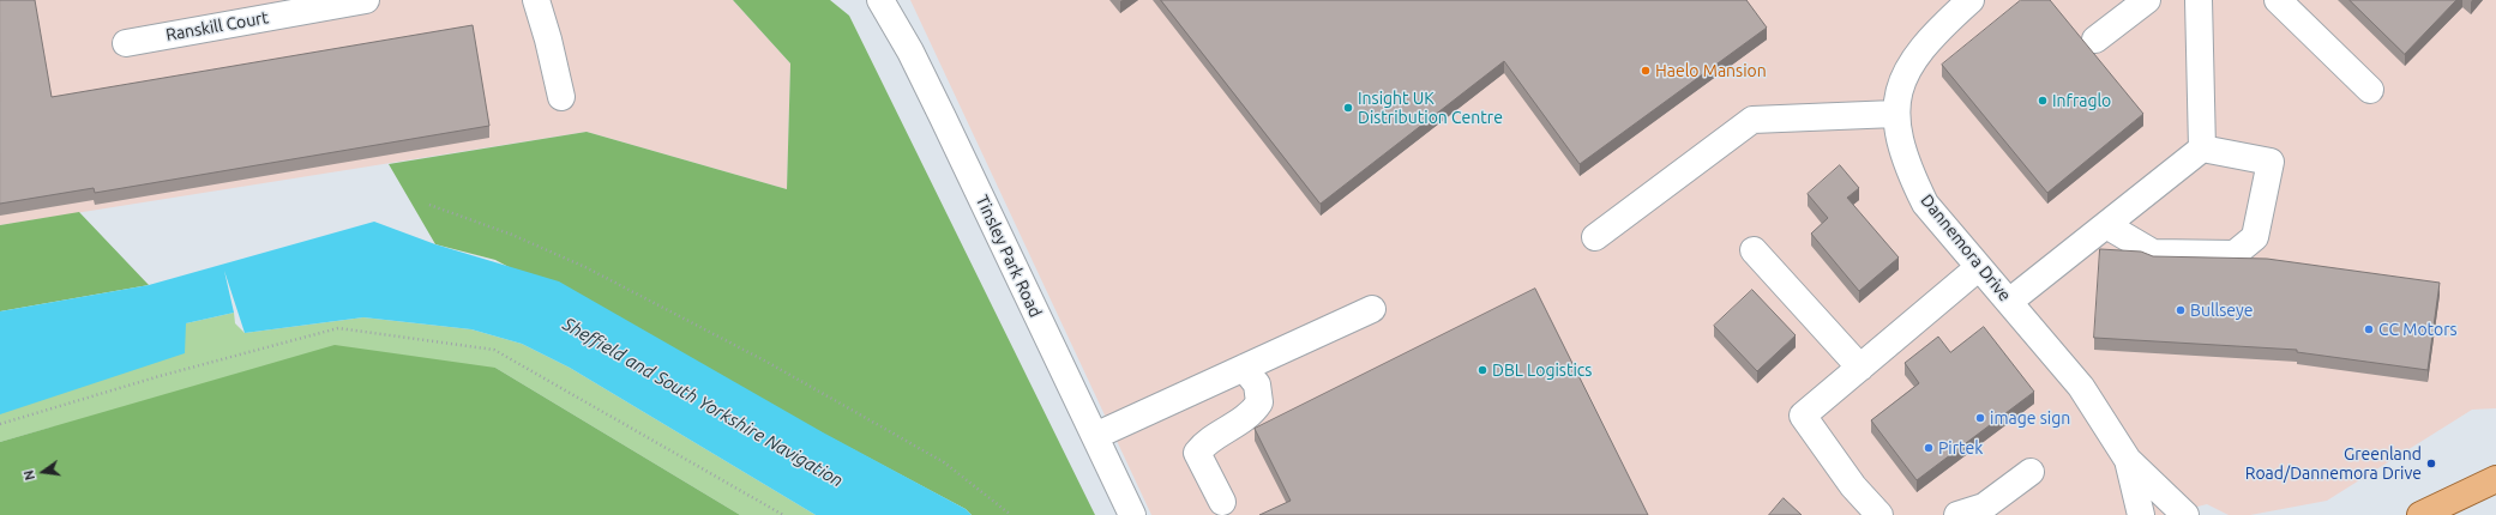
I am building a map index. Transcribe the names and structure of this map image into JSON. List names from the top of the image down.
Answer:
{
  "streets": {
    "street": ["Ranskill Court", "Dannemora Drive", "Tinsley Park Road"]
  },
  "water": ["Sheffield and South Yorkshire Navigation"],
  "places": [
    "Haelo Mansion",
    "Infraglo",
    "Insight UK Distribution Centre",
    "Bullseye",
    "CC Motors",
    "DBL Logistics",
    "image sign",
    "Pirtek",
    "Greenland Road/Dannemora Drive"
  ],
  "north": "left"
}
